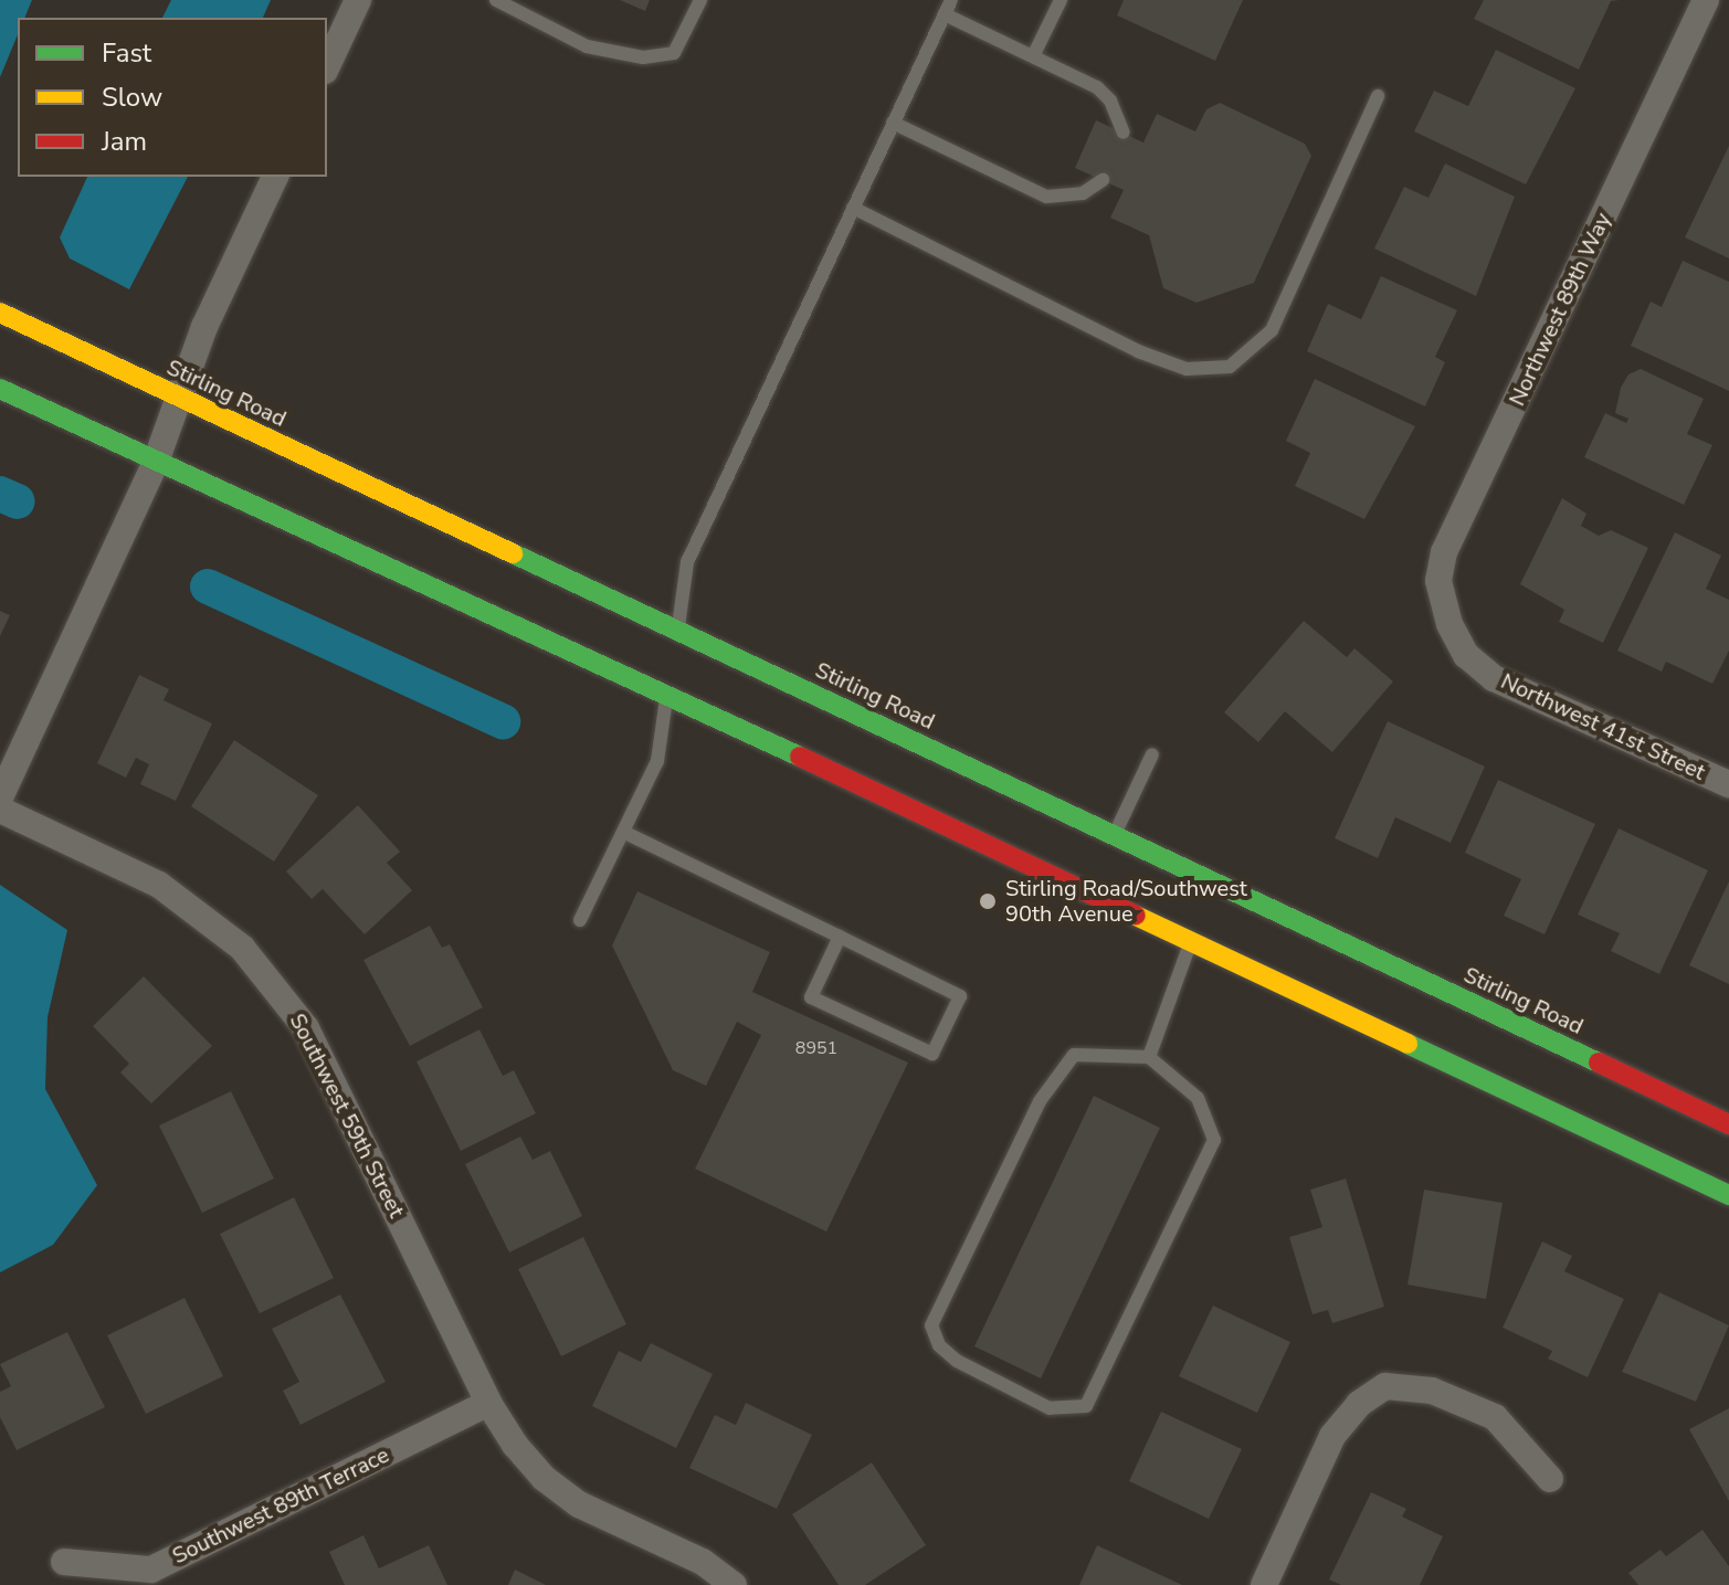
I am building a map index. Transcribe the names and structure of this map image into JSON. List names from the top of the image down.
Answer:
{
  "streets": {
    "main road": ["Stirling Road"],
    "street": [
      "Northwest 89th Way",
      "Northwest 41st Street",
      "Southwest 59th Street",
      "Southwest 89th Terrace"
    ]
  },
  "crossings": [
    ["Northwest 89th Way", "Northwest 41st Street"],
    ["Southwest 59th Street", "Southwest 89th Terrace"]
  ],
  "places": ["Stirling Road/Southwest 90th Avenue"],
  "house_numbers": ["8951"],
  "legend": ["Fast", "Slow", "Jam"]
}
